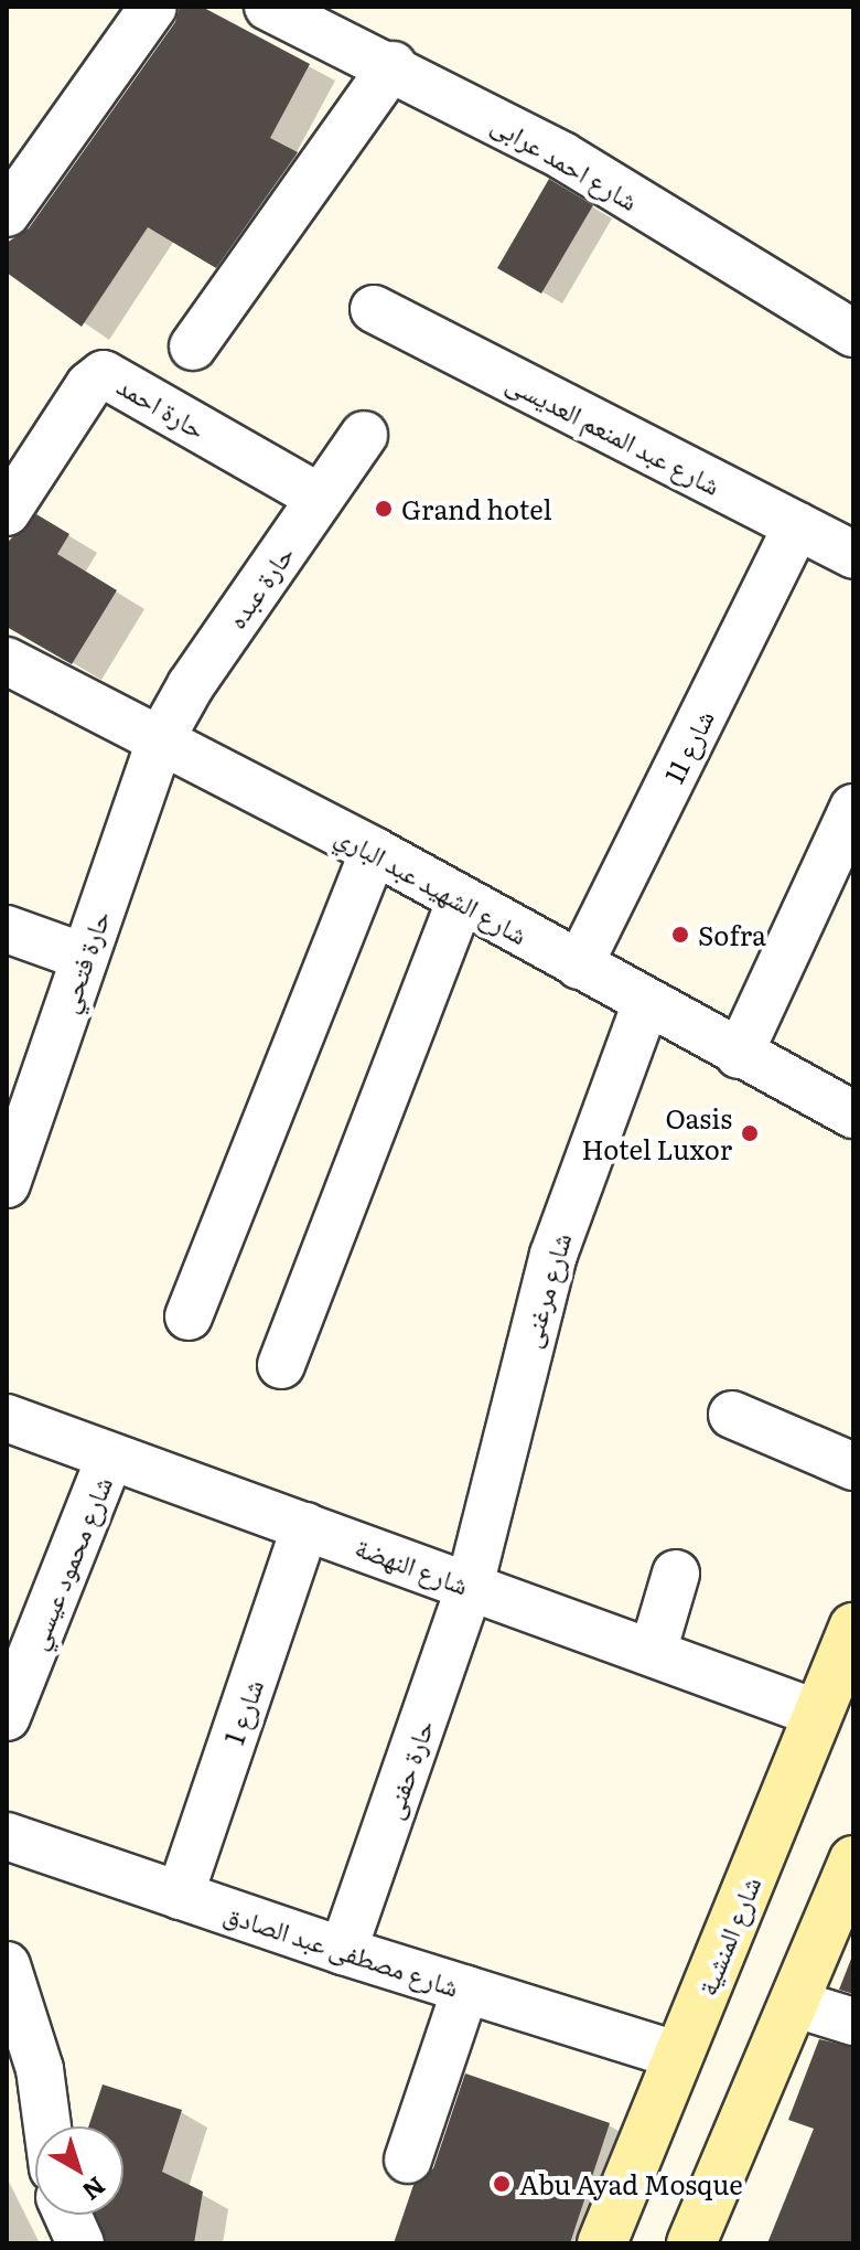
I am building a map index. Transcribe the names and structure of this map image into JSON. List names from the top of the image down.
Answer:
{
  "streets": {
    "main road": ["شارع المنشية"],
    "street": [
      "شارع احمد عرابى",
      "حارة احمد",
      "شارع عبد المنعم العديسى",
      "حارة عبده",
      "شارع 11",
      "شارع الشهيد عبد الباري",
      "حارة فتحي",
      "شارع مرغنى",
      "شارع محمود عيسي",
      "شارع النهضة",
      "شارع 1",
      "حارة حفنى",
      "شارع مصطفى عبد الصادق"
    ]
  },
  "crossings": [
    ["حارة احمد", "حارة عبده"],
    ["شارع عبد المنعم العديسى", "شارع 11"],
    ["حارة عبده", "شارع الشهيد عبد الباري"],
    ["حارة عبده", "حارة فتحي"],
    ["شارع 11", "شارع الشهيد عبد الباري"],
    ["شارع الشهيد عبد الباري", "حارة فتحي"],
    ["شارع الشهيد عبد الباري", "شارع مرغنى"],
    ["شارع مرغنى", "شارع النهضة"],
    ["شارع مرغنى", "حارة حفنى"],
    ["شارع محمود عيسي", "شارع النهضة"],
    ["شارع النهضة", "شارع 1"],
    ["شارع النهضة", "حارة حفنى"],
    ["شارع النهضة", "شارع المنشية"],
    ["شارع 1", "شارع مصطفى عبد الصادق"],
    ["حارة حفنى", "شارع مصطفى عبد الصادق"],
    ["شارع المنشية", "شارع مصطفى عبد الصادق"]
  ],
  "places": [
    "Grand hotel",
    "Sofra",
    "Oasis Hotel Luxor",
    "Abu Ayad Mosque"
  ],
  "north": "bottom right"
}
